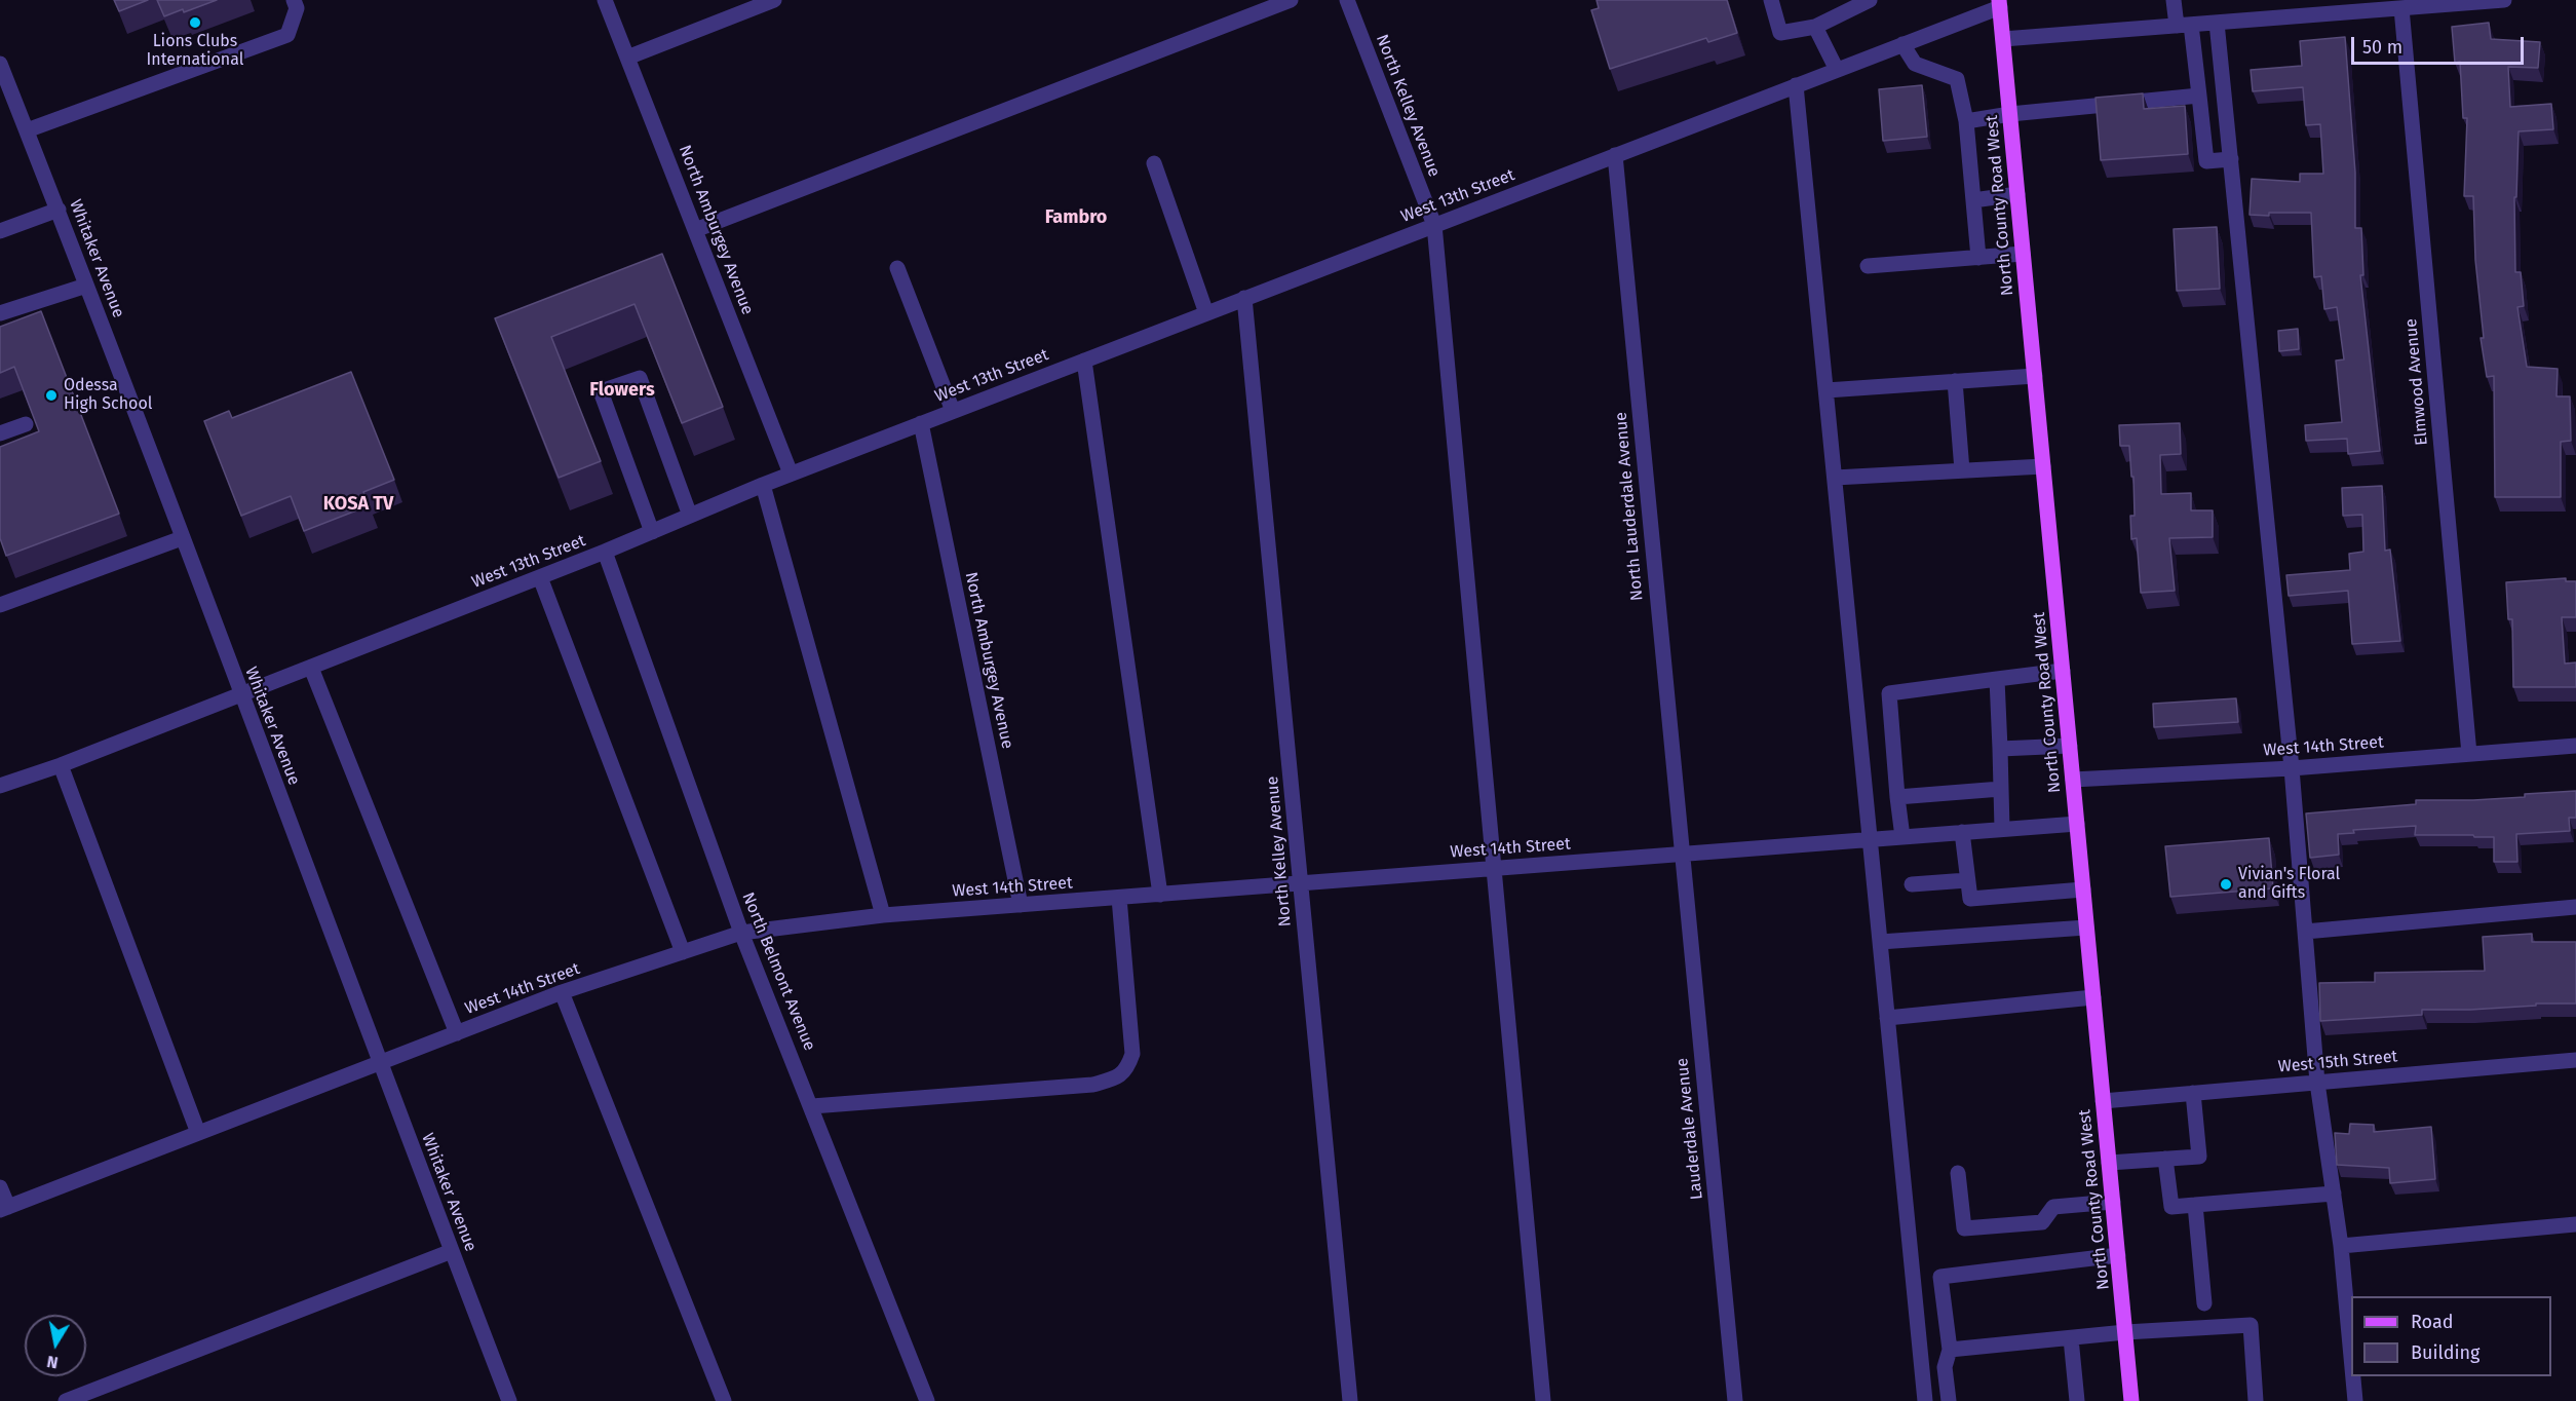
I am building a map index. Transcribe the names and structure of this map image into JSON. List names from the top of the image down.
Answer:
{
  "streets": {
    "main road": ["North County Road West"],
    "street": [
      "North Kelley Avenue",
      "West 13th Street",
      "North Amburgey Avenue",
      "Whitaker Avenue",
      "Elmwood Avenue",
      "North Lauderdale Avenue",
      "West 14th Street",
      "North Belmont Avenue",
      "West 15th Street",
      "Lauderdale Avenue"
    ]
  },
  "crossings": [
    ["North Kelley Avenue", "West 13th Street"],
    ["North Kelley Avenue", "West 14th Street"],
    ["West 13th Street", "North County Road West"],
    ["West 13th Street", "North Amburgey Avenue"],
    ["West 13th Street", "Whitaker Avenue"],
    ["West 13th Street", "North Lauderdale Avenue"],
    ["West 13th Street", "North Belmont Avenue"],
    ["North County Road West", "West 14th Street"],
    ["North County Road West", "West 15th Street"],
    ["North Amburgey Avenue", "West 14th Street"],
    ["Whitaker Avenue", "West 14th Street"],
    ["Elmwood Avenue", "West 14th Street"],
    ["North Lauderdale Avenue", "West 14th Street"],
    ["North Lauderdale Avenue", "Lauderdale Avenue"],
    ["West 14th Street", "North Belmont Avenue"],
    ["West 14th Street", "Lauderdale Avenue"]
  ],
  "districts": ["Fambro", "Flowers", "KOSA TV"],
  "places": ["Lions Clubs International", "Odessa High School", "Vivian's Floral and Gifts"],
  "legend": ["Road", "Building"],
  "scale_bar": "50 m",
  "north": "bottom"
}
